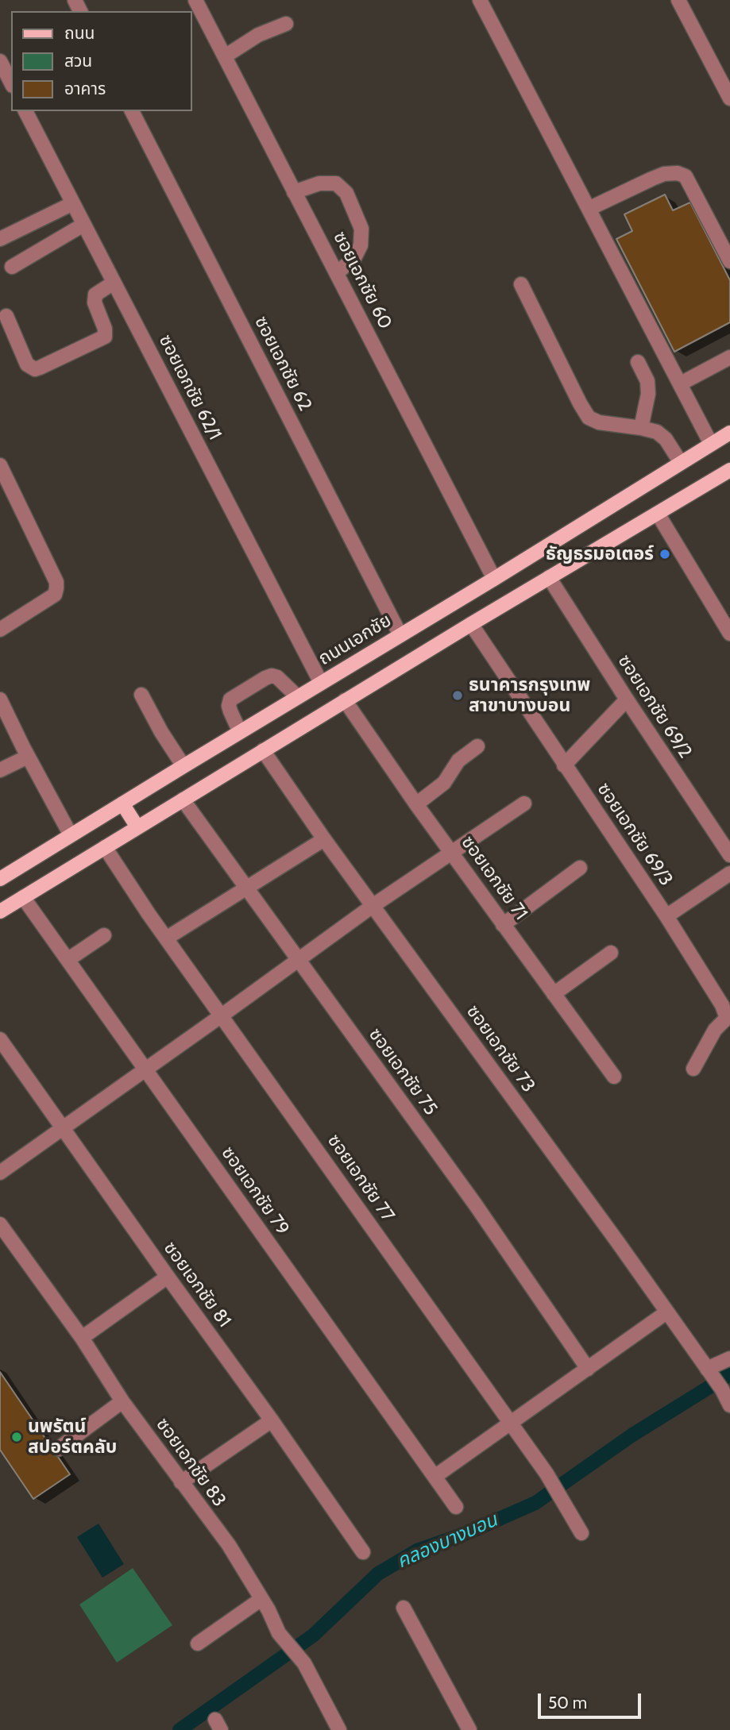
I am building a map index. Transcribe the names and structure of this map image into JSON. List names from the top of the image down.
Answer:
{
  "streets": {
    "main road": ["ถนนเอกชัย"],
    "street": [
      "ซอยเอกชัย 60",
      "ซอยเอกชัย 62",
      "ซอยเอกชัย 62/1",
      "ซอยเอกชัย 69/2",
      "ซอยเอกชัย 69/3",
      "ซอยเอกชัย 71",
      "ซอยเอกชัย 73",
      "ซอยเอกชัย 75",
      "ซอยเอกชัย 77",
      "ซอยเอกชัย 79",
      "ซอยเอกชัย 81",
      "ซอยเอกชัย 83"
    ]
  },
  "crossings": [
    ["ซอยเอกชัย 60", "ถนนเอกชัย"],
    ["ซอยเอกชัย 62", "ถนนเอกชัย"],
    ["ซอยเอกชัย 62/1", "ถนนเอกชัย"]
  ],
  "water": ["คลองบางบอน"],
  "places": ["ธัญธรมอเตอร์", "ธนาคารกรุงเทพ สาขาบางบอน", "นพรัตน์ สปอร์ตคลับ"],
  "legend": ["ถนน", "สวน", "อาคาร"],
  "scale_bar": "50 m"
}
